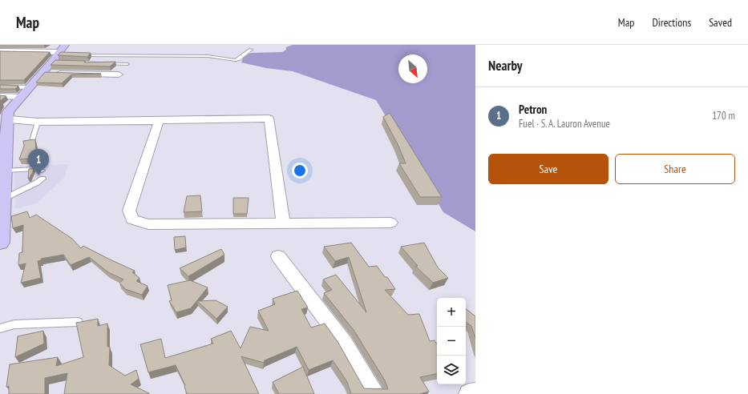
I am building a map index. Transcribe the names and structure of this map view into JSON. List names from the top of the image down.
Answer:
{
  "north": "bottom right",
  "page": {
    "header": "Map",
    "nav": ["Map", "Directions", "Saved"],
    "heading": "Nearby",
    "list": [
      {
        "mark": "1",
        "name": "Petron",
        "note": "Fuel · S. A. Lauron Avenue",
        "value": "170 m"
      }
    ],
    "buttons": ["Save", "Share"],
    "pins": "1",
    "map_buttons": ["+", "−"]
  }
}
